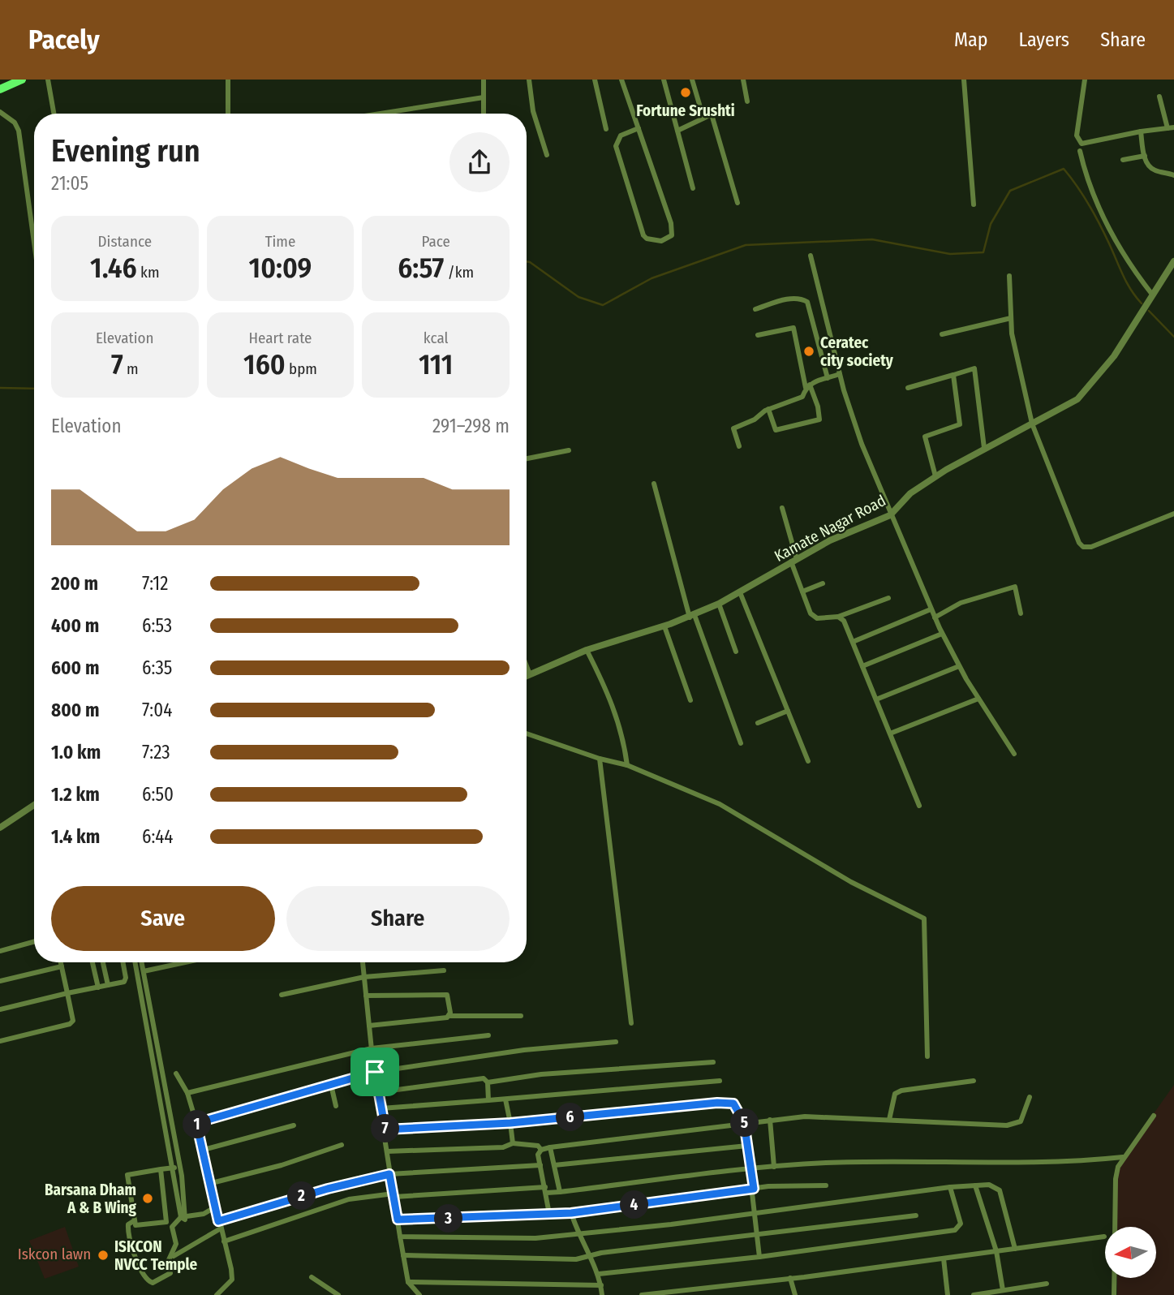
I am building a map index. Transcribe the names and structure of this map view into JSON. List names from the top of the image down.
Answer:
{
  "streets": {
    "street": ["Kamate Nagar Road"]
  },
  "parks": ["Iskcon lawn"],
  "places": [
    "Fortune Srushti",
    "Ceratec city society",
    "Barsana Dham A & B Wing",
    "ISKCON NVCC Temple"
  ],
  "north": "left",
  "page": {
    "header": "Pacely",
    "nav": ["Map", "Layers", "Share"],
    "heading": ["Evening run", "21:05"],
    "stats": [
      ["Distance", "1.46 km"],
      ["Time", "10:09"],
      ["Pace", "6:57 /km"],
      ["Elevation", "7 m"],
      ["Heart rate", "160 bpm"],
      ["kcal", "111"]
    ],
    "chart": ["Elevation", "291–298 m"],
    "list": [
      {
        "name": "200 m",
        "note": "7:12"
      },
      {
        "name": "400 m",
        "note": "6:53"
      },
      {
        "name": "600 m",
        "note": "6:35"
      },
      {
        "name": "800 m",
        "note": "7:04"
      },
      {
        "name": "1.0 km",
        "note": "7:23"
      },
      {
        "name": "1.2 km",
        "note": "6:50"
      },
      {
        "name": "1.4 km",
        "note": "6:44"
      }
    ],
    "buttons": ["Save", "Share"],
    "pins": [
      "6",
      "5",
      "1",
      "7",
      "2",
      "4",
      "3"
    ]
  }
}
